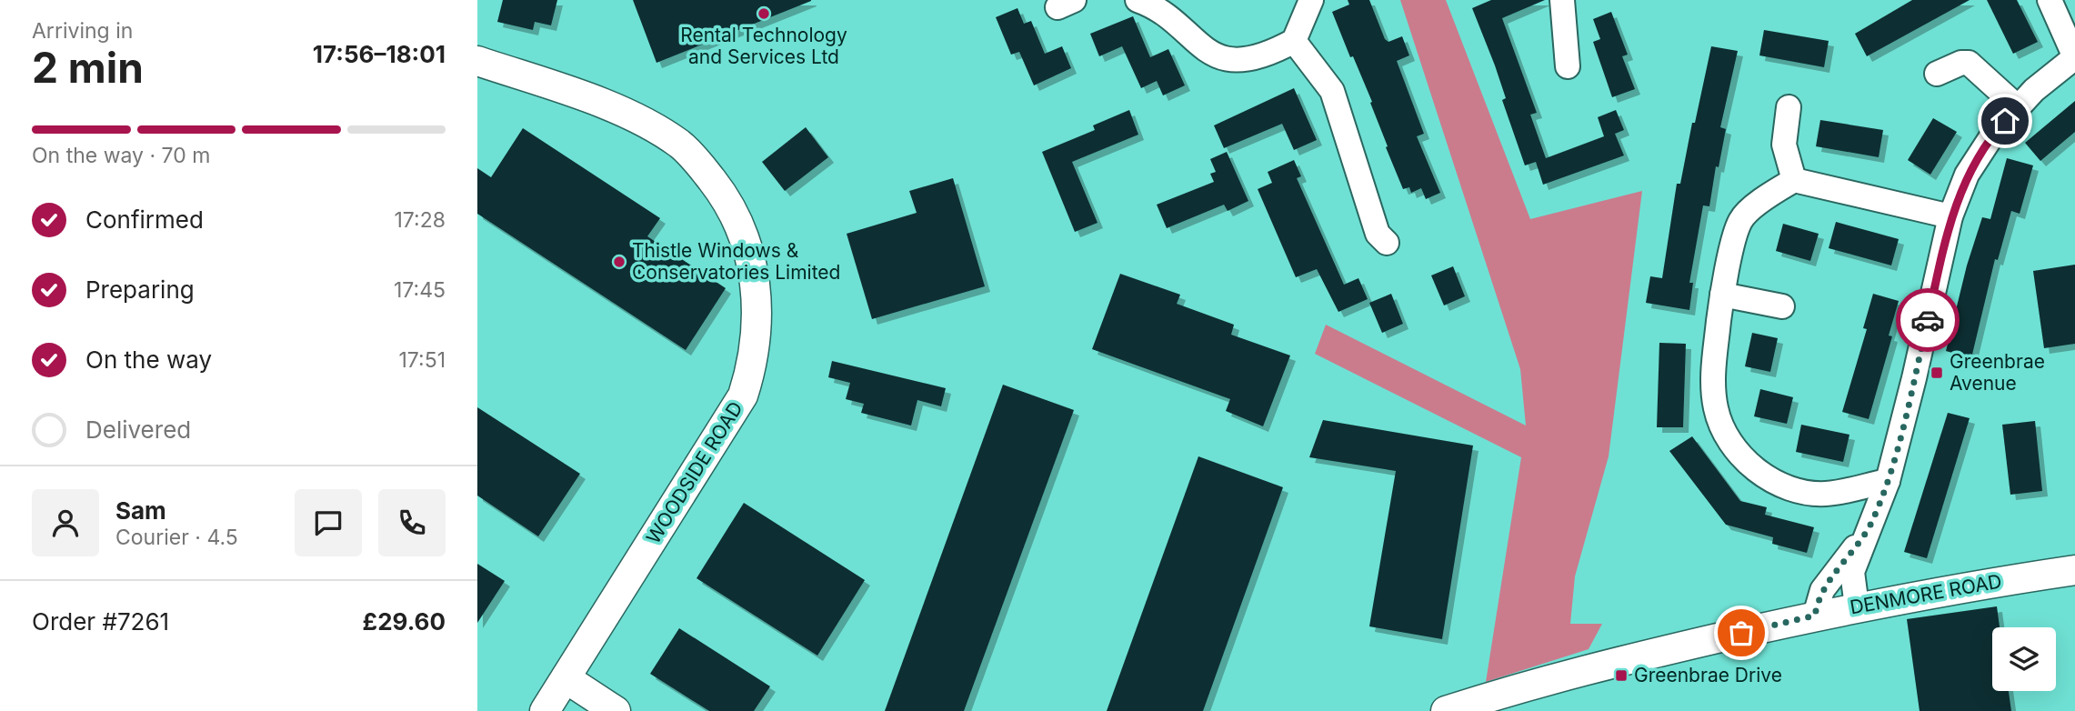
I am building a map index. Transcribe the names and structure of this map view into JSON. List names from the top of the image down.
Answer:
{
  "streets": {
    "street": ["WOODSIDE ROAD", "DENMORE ROAD"]
  },
  "places": {
    "other": ["Rental Technology and Services Ltd", "Thistle Windows & Conservatories Limited"],
    "transit": ["Greenbrae Avenue", "Greenbrae Drive"]
  },
  "page": {
    "heading": ["2 min", "Arriving in", "17:56–18:01"],
    "panel": [
      "Sam",
      "Courier · 4.5",
      "Order #7261",
      "£29.60"
    ],
    "bar": "On the way · 70 m",
    "list": [
      ["Confirmed", "17:28"],
      ["Preparing", "17:45"],
      ["On the way", "17:51"],
      "Delivered"
    ]
  }
}
